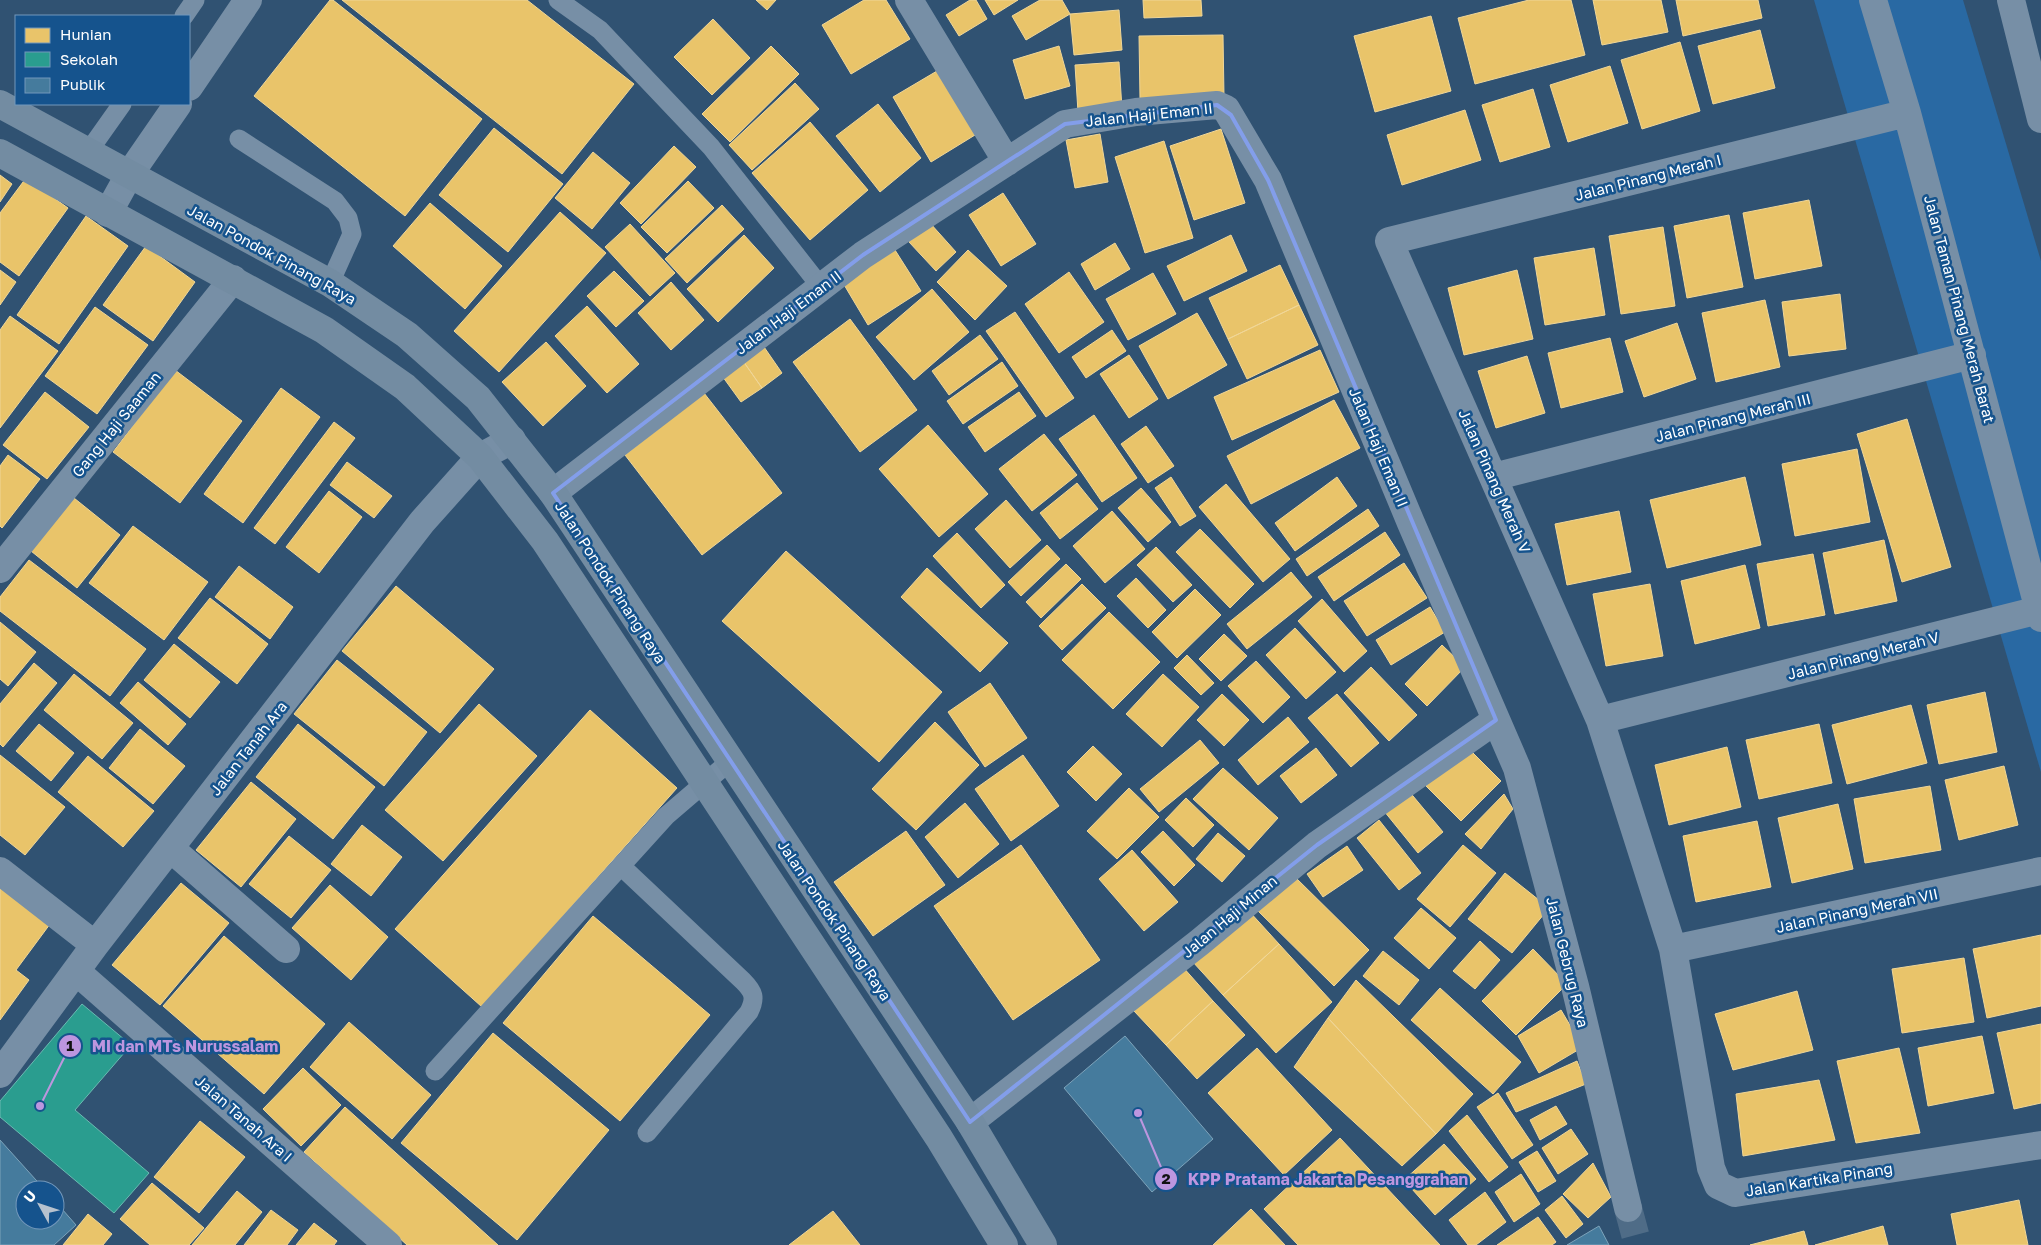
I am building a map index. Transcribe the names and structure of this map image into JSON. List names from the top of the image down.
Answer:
{
  "streets": {
    "main road": ["Jalan Pondok Pinang Raya"],
    "street": [
      "Jalan Haji Eman II",
      "Jalan Pinang Merah I",
      "Jalan Taman Pinang Merah Barat",
      "Jalan Pinang Merah III",
      "Gang Haji Saaman",
      "Jalan Pinang Merah V",
      "Jalan Tanah Ara",
      "Jalan Pinang Merah VII",
      "Jalan Haji Minan",
      "Jalan Gebrug Raya",
      "Jalan Tanah Ara I",
      "Jalan Kartika Pinang"
    ]
  },
  "crossings": [
    ["Jalan Haji Eman II", "Jalan Pondok Pinang Raya"],
    ["Jalan Haji Eman II", "Jalan Haji Minan"],
    ["Jalan Haji Eman II", "Jalan Gebrug Raya"],
    ["Jalan Pinang Merah I", "Jalan Taman Pinang Merah Barat"],
    ["Jalan Pinang Merah I", "Jalan Pinang Merah V"],
    ["Jalan Pondok Pinang Raya", "Jalan Tanah Ara"],
    ["Jalan Pondok Pinang Raya", "Jalan Haji Minan"],
    ["Jalan Taman Pinang Merah Barat", "Jalan Pinang Merah III"],
    ["Jalan Taman Pinang Merah Barat", "Jalan Pinang Merah V"],
    ["Jalan Pinang Merah III", "Jalan Pinang Merah V"],
    ["Jalan Pinang Merah V", "Jalan Pinang Merah VII"],
    ["Jalan Pinang Merah V", "Jalan Kartika Pinang"],
    ["Jalan Tanah Ara", "Jalan Tanah Ara I"],
    ["Jalan Pinang Merah VII", "Jalan Kartika Pinang"],
    ["Jalan Haji Minan", "Jalan Gebrug Raya"]
  ],
  "places": ["MI dan MTs Nurussalam", "KPP Pratama Jakarta Pesanggrahan"],
  "legend": ["Hunian", "Sekolah", "Publik"],
  "north": "top left"
}
